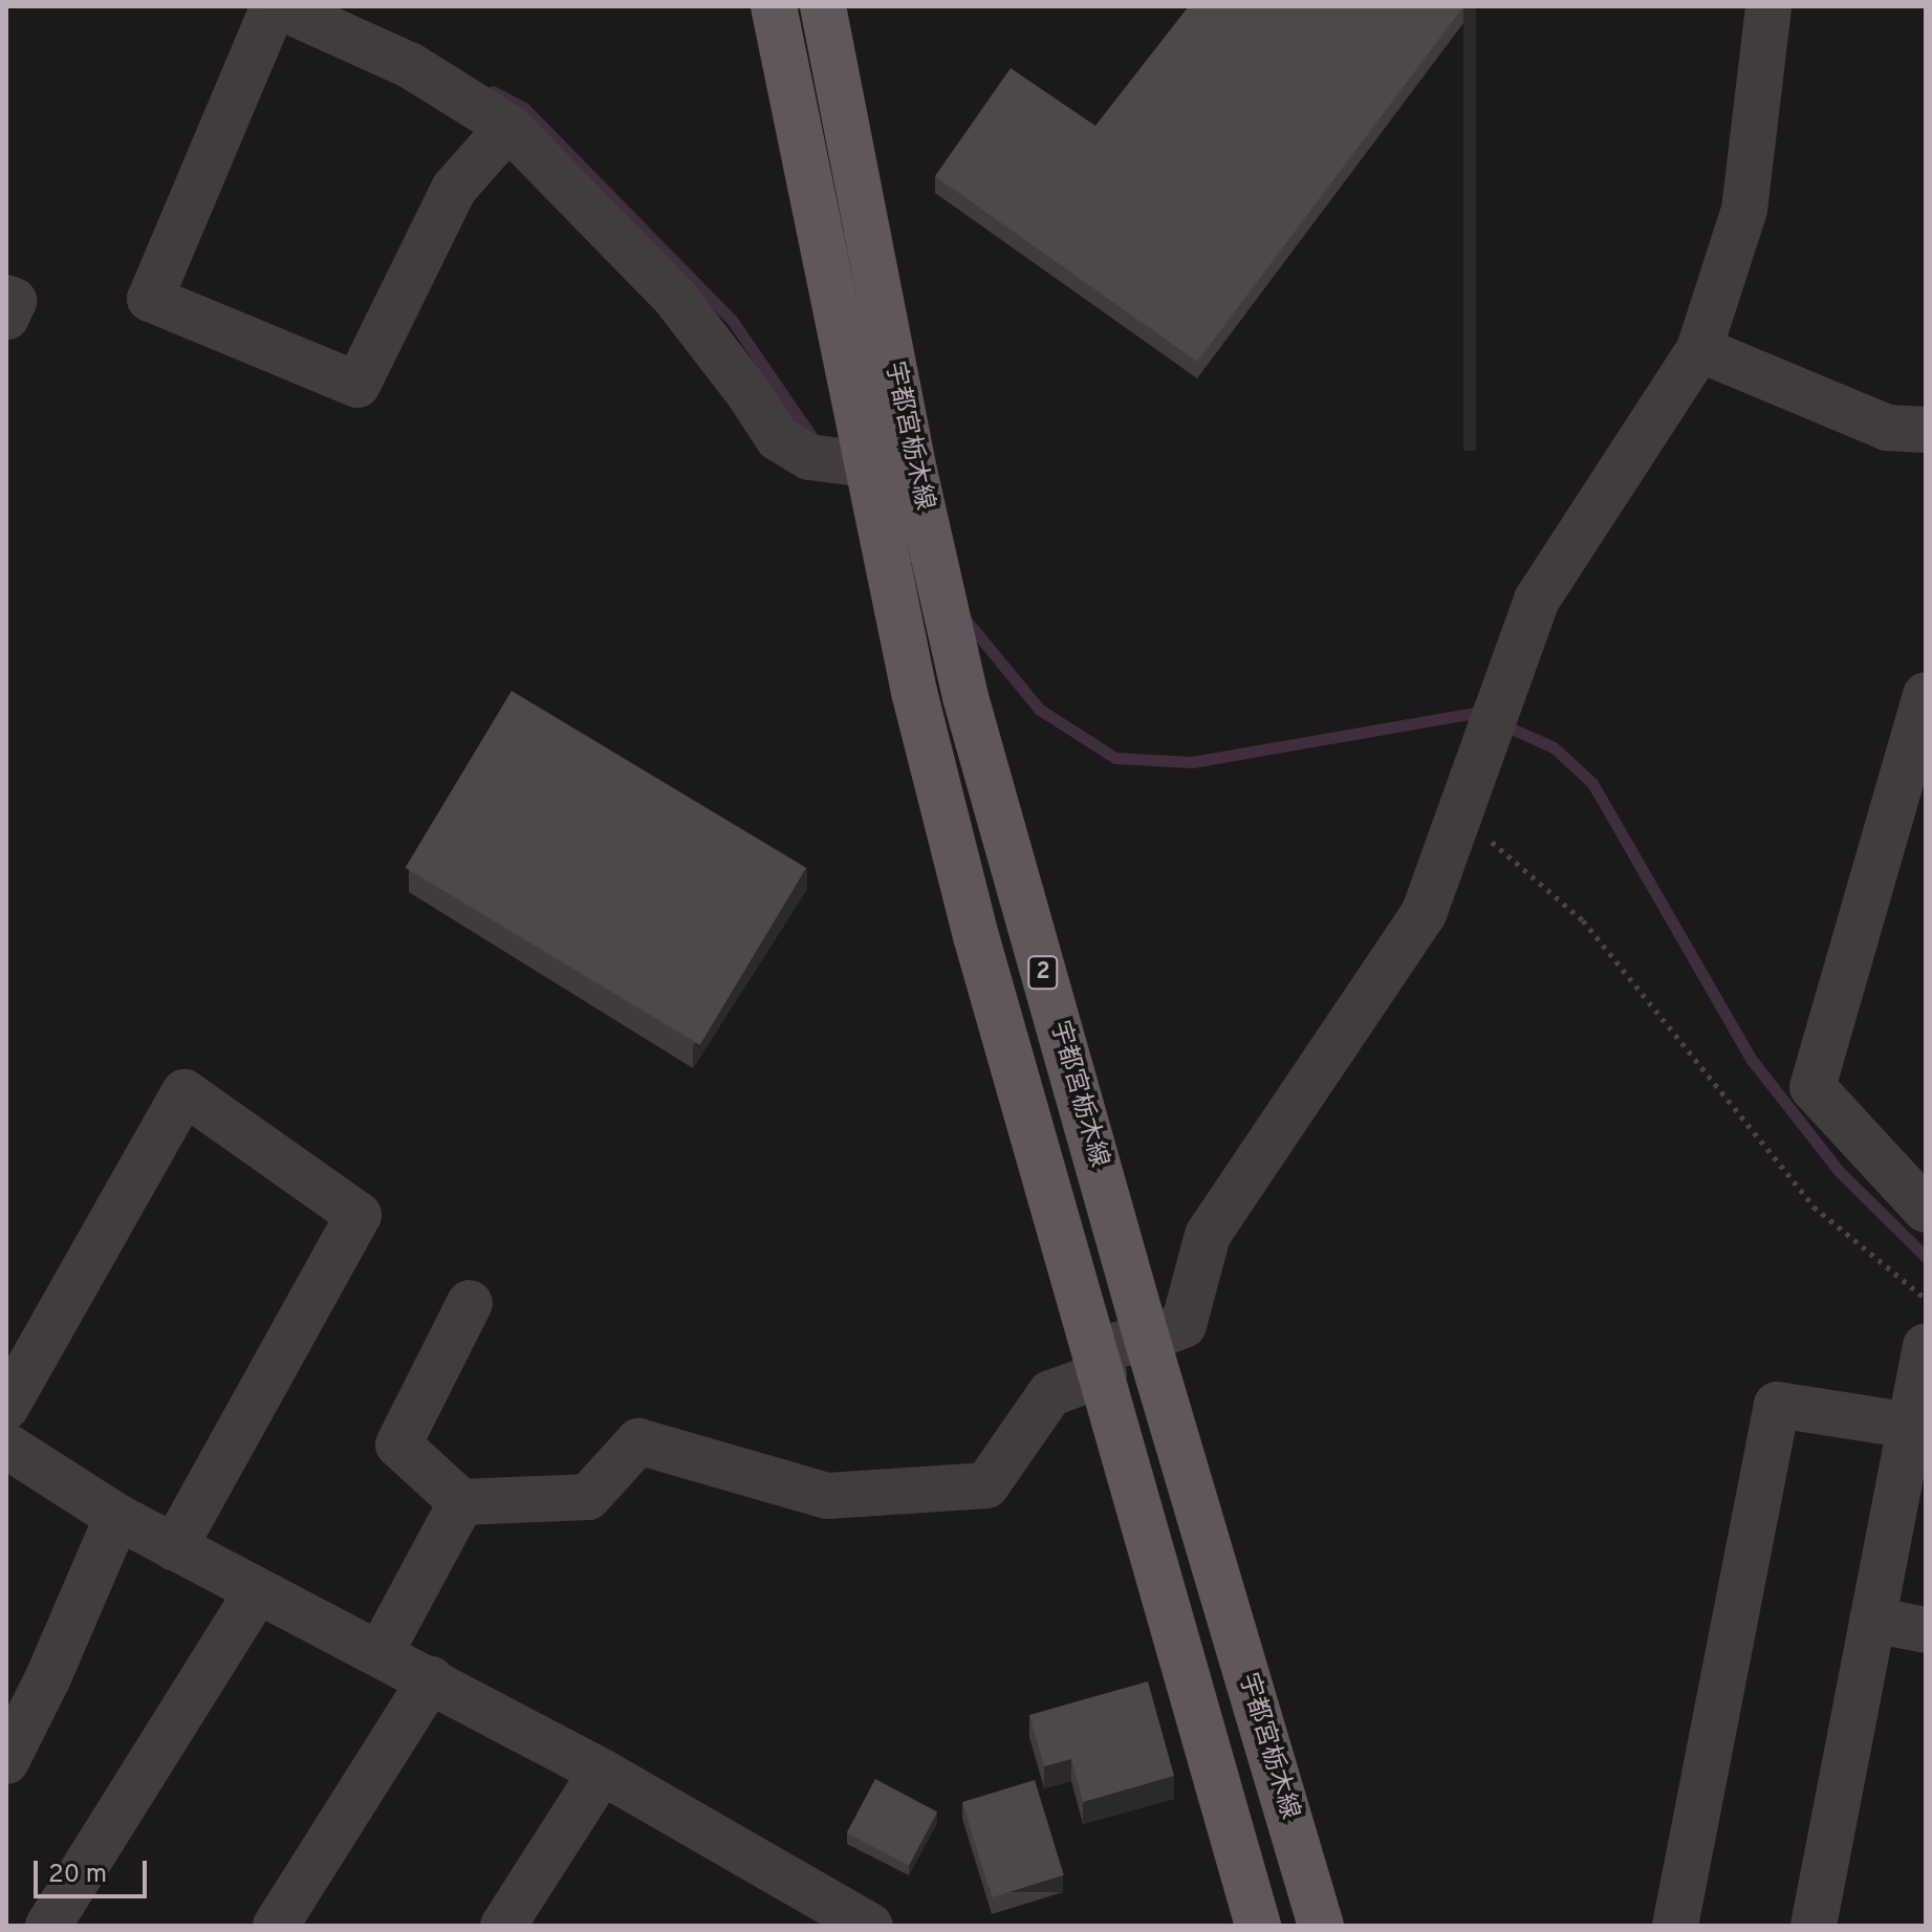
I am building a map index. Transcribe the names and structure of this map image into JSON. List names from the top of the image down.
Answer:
{
  "streets": {
    "main road": ["宇都宮栃木線", "2"]
  },
  "scale_bar": "20 m"
}
